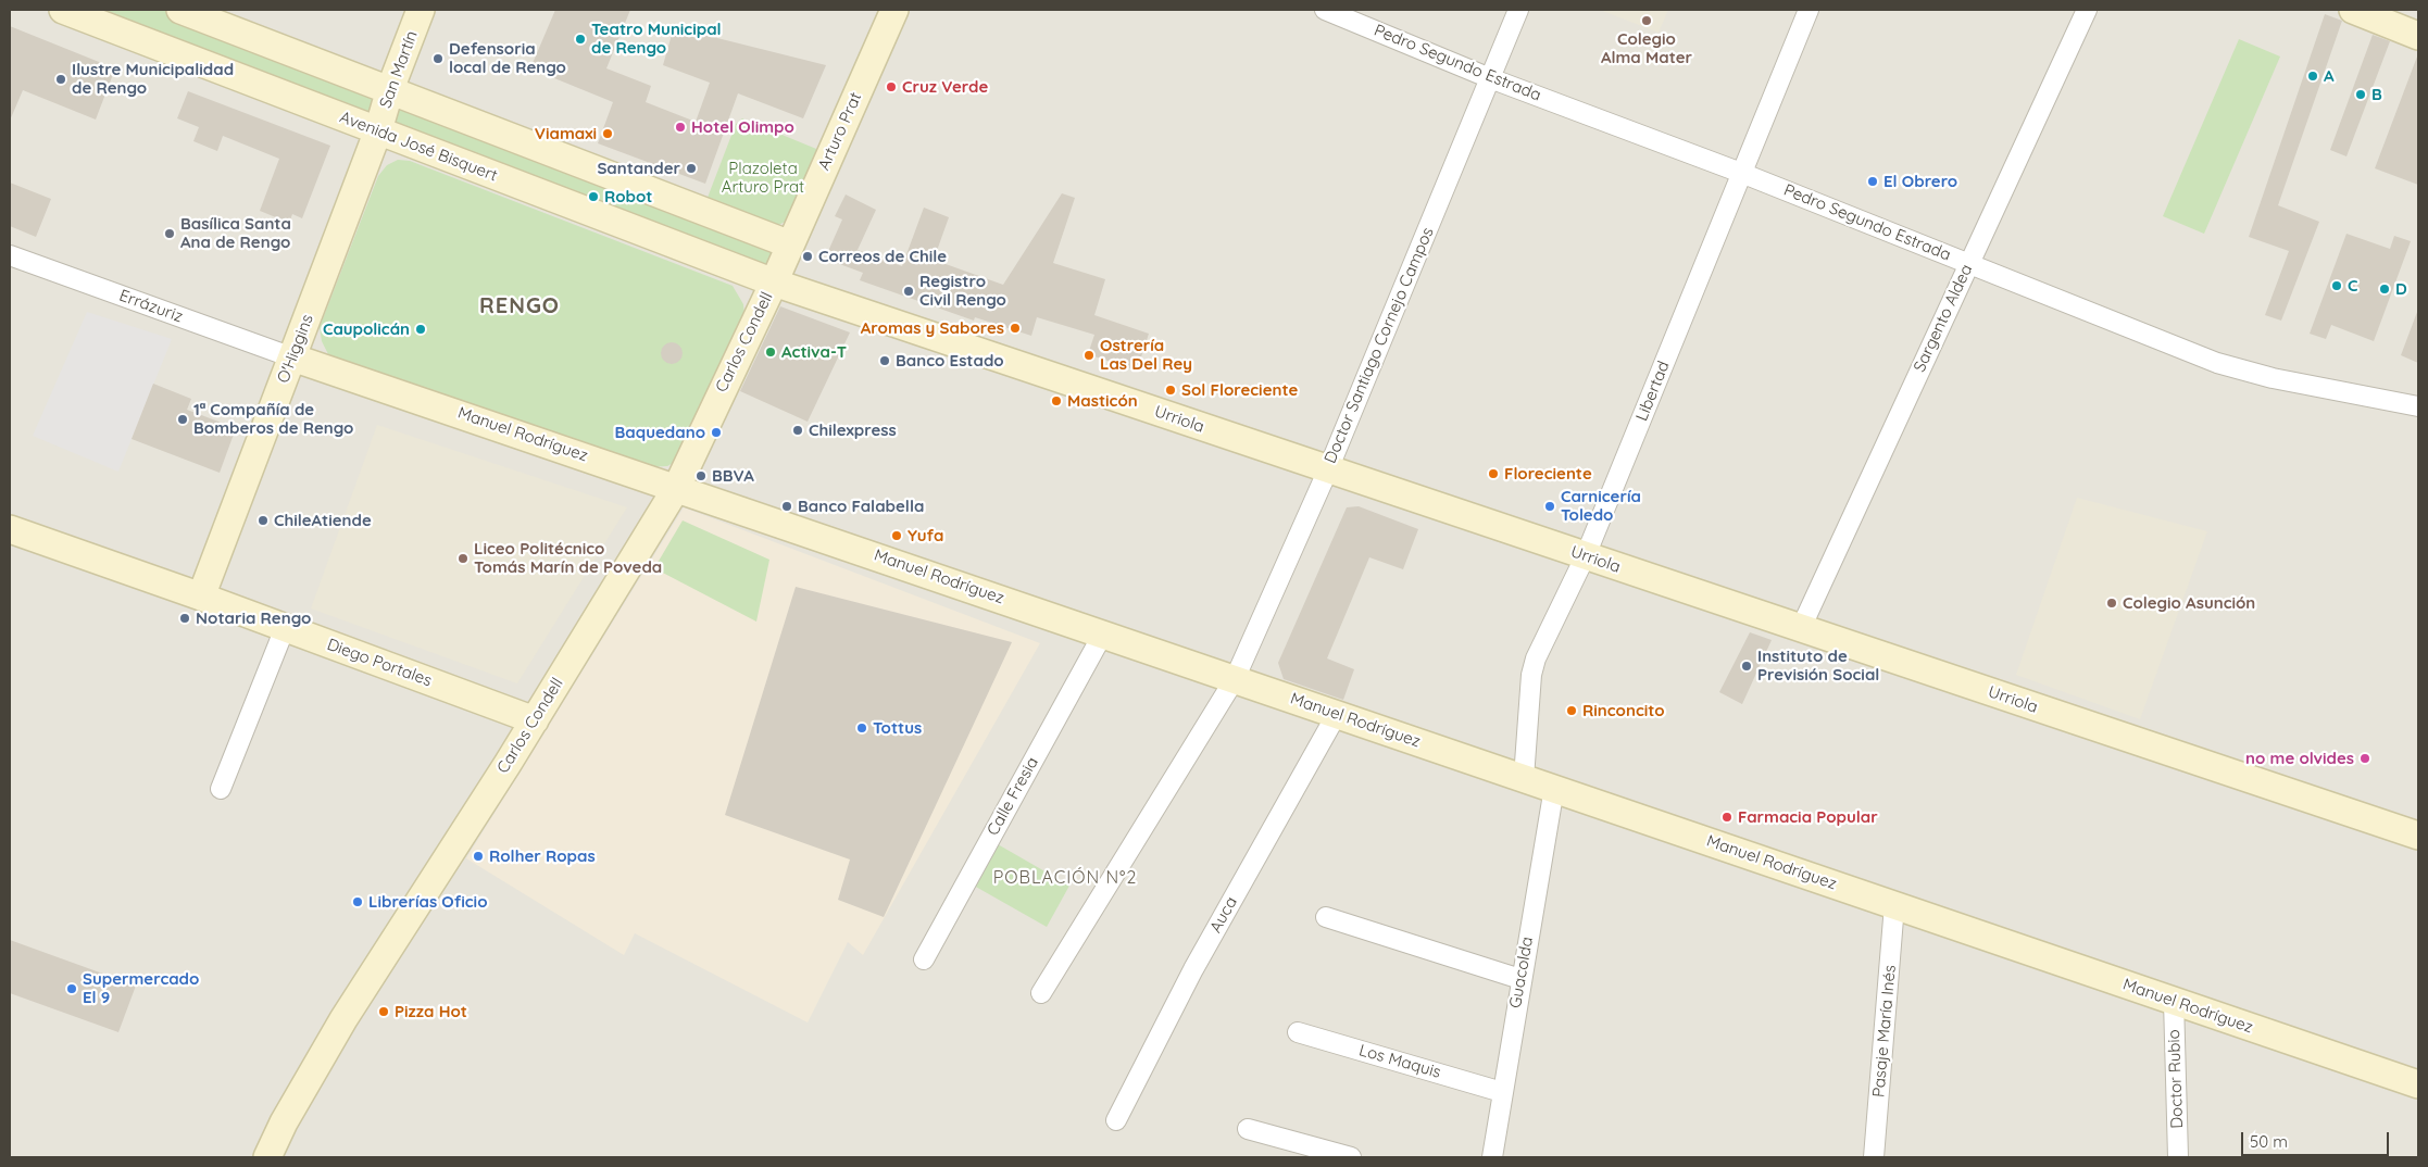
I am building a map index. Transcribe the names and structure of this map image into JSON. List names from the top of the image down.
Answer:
{
  "streets": {
    "main road": [
      "San Martín",
      "Arturo Prat",
      "Avenida José Bisquert",
      "Carlos Condell",
      "O'Higgins",
      "Urriola",
      "Manuel Rodríguez",
      "Diego Portales"
    ],
    "street": [
      "Pedro Segundo Estrada",
      "Errázuriz",
      "Sargento Aldea",
      "Doctor Santiago Cornejo Campos",
      "Libertad",
      "Calle Fresia",
      "Auca",
      "Guacolda",
      "Pasaje María Inés",
      "Los Maquis",
      "Doctor Rubio"
    ]
  },
  "crossings": [
    ["Pedro Segundo Estrada", "Sargento Aldea"],
    ["Pedro Segundo Estrada", "Doctor Santiago Cornejo Campos"],
    ["Pedro Segundo Estrada", "Libertad"],
    ["San Martín", "Avenida José Bisquert"],
    ["San Martín", "O'Higgins"],
    ["Arturo Prat", "Avenida José Bisquert"],
    ["Arturo Prat", "Carlos Condell"],
    ["Arturo Prat", "Urriola"],
    ["Avenida José Bisquert", "Carlos Condell"],
    ["Avenida José Bisquert", "O'Higgins"],
    ["Avenida José Bisquert", "Urriola"],
    ["Errázuriz", "O'Higgins"],
    ["Errázuriz", "Manuel Rodríguez"],
    ["Sargento Aldea", "Urriola"],
    ["Carlos Condell", "Urriola"],
    ["Carlos Condell", "Manuel Rodríguez"],
    ["Carlos Condell", "Diego Portales"],
    ["Doctor Santiago Cornejo Campos", "Urriola"],
    ["Doctor Santiago Cornejo Campos", "Manuel Rodríguez"],
    ["O'Higgins", "Manuel Rodríguez"],
    ["O'Higgins", "Diego Portales"],
    ["Libertad", "Urriola"],
    ["Libertad", "Manuel Rodríguez"],
    ["Manuel Rodríguez", "Calle Fresia"],
    ["Manuel Rodríguez", "Auca"],
    ["Manuel Rodríguez", "Guacolda"],
    ["Manuel Rodríguez", "Pasaje María Inés"],
    ["Manuel Rodríguez", "Doctor Rubio"],
    ["Guacolda", "Los Maquis"]
  ],
  "districts": ["RENGO", "POBLACIÓN N°2"],
  "parks": ["Plazoleta Arturo Prat"],
  "places": [
    "Colegio Alma Mater",
    "Teatro Municipal de Rengo",
    "Defensoria local de Rengo",
    "A",
    "Ilustre Municipalidad de Rengo",
    "Cruz Verde",
    "B",
    "Hotel Olimpo",
    "Viamaxi",
    "Santander",
    "El Obrero",
    "Robot",
    "Basílica Santa Ana de Rengo",
    "Correos de Chile",
    "C",
    "D",
    "Registro Civil Rengo",
    "Aromas y Sabores",
    "Caupolicán",
    "Activa-T",
    "Ostrería Las Del Rey",
    "Banco Estado",
    "Sol Floreciente",
    "Masticón",
    "1ª Compañía de Bomberos de Rengo",
    "Chilexpress",
    "Baquedano",
    "Floreciente",
    "BBVA",
    "Banco Falabella",
    "Carnicería Toledo",
    "ChileAtiende",
    "Yufa",
    "Liceo Politécnico Tomás Marín de Poveda",
    "Colegio Asunción",
    "Notaria Rengo",
    "Instituto de Previsión Social",
    "Rinconcito",
    "Tottus",
    "no me olvides",
    "Farmacia Popular",
    "Rolher Ropas",
    "Librerías Oficio",
    "Supermercado El 9",
    "Pizza Hot"
  ],
  "scale_bar": "50 m"
}
